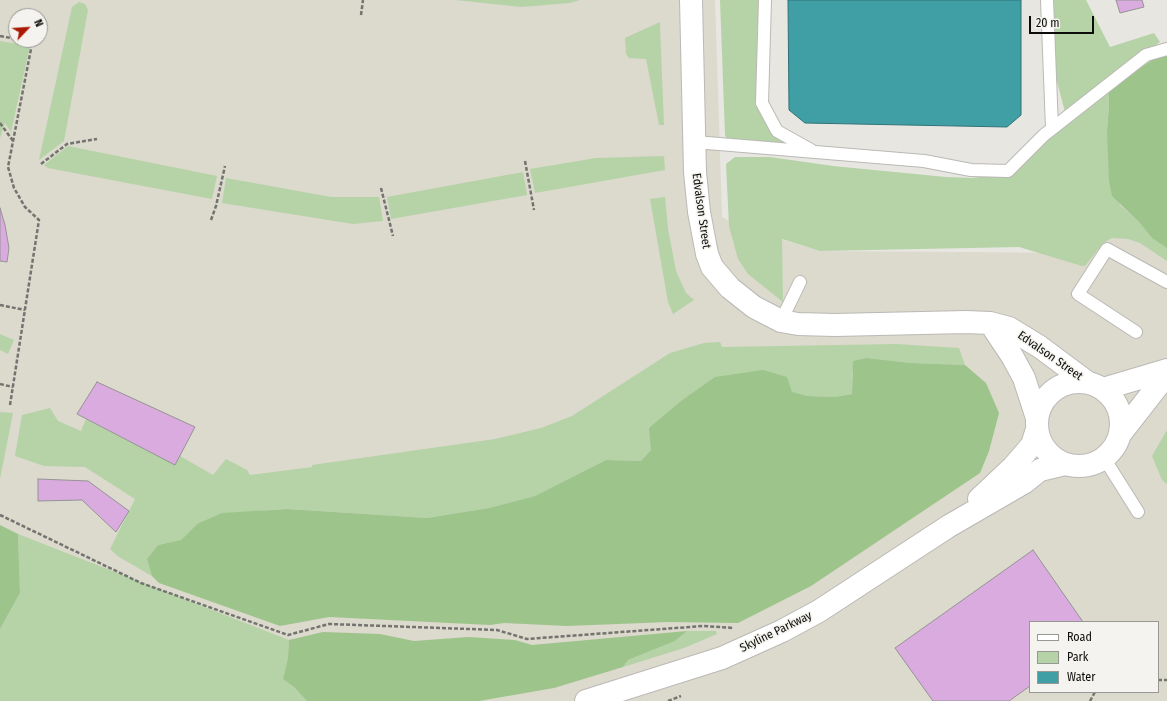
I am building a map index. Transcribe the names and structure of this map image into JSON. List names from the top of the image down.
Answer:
{
  "streets": {
    "street": ["Edvalson Street", "Skyline Parkway"]
  },
  "crossings": [
    ["Edvalson Street", "Skyline Parkway"]
  ],
  "legend": ["Road", "Park", "Water"],
  "scale_bar": "20 m",
  "north": "top right"
}
